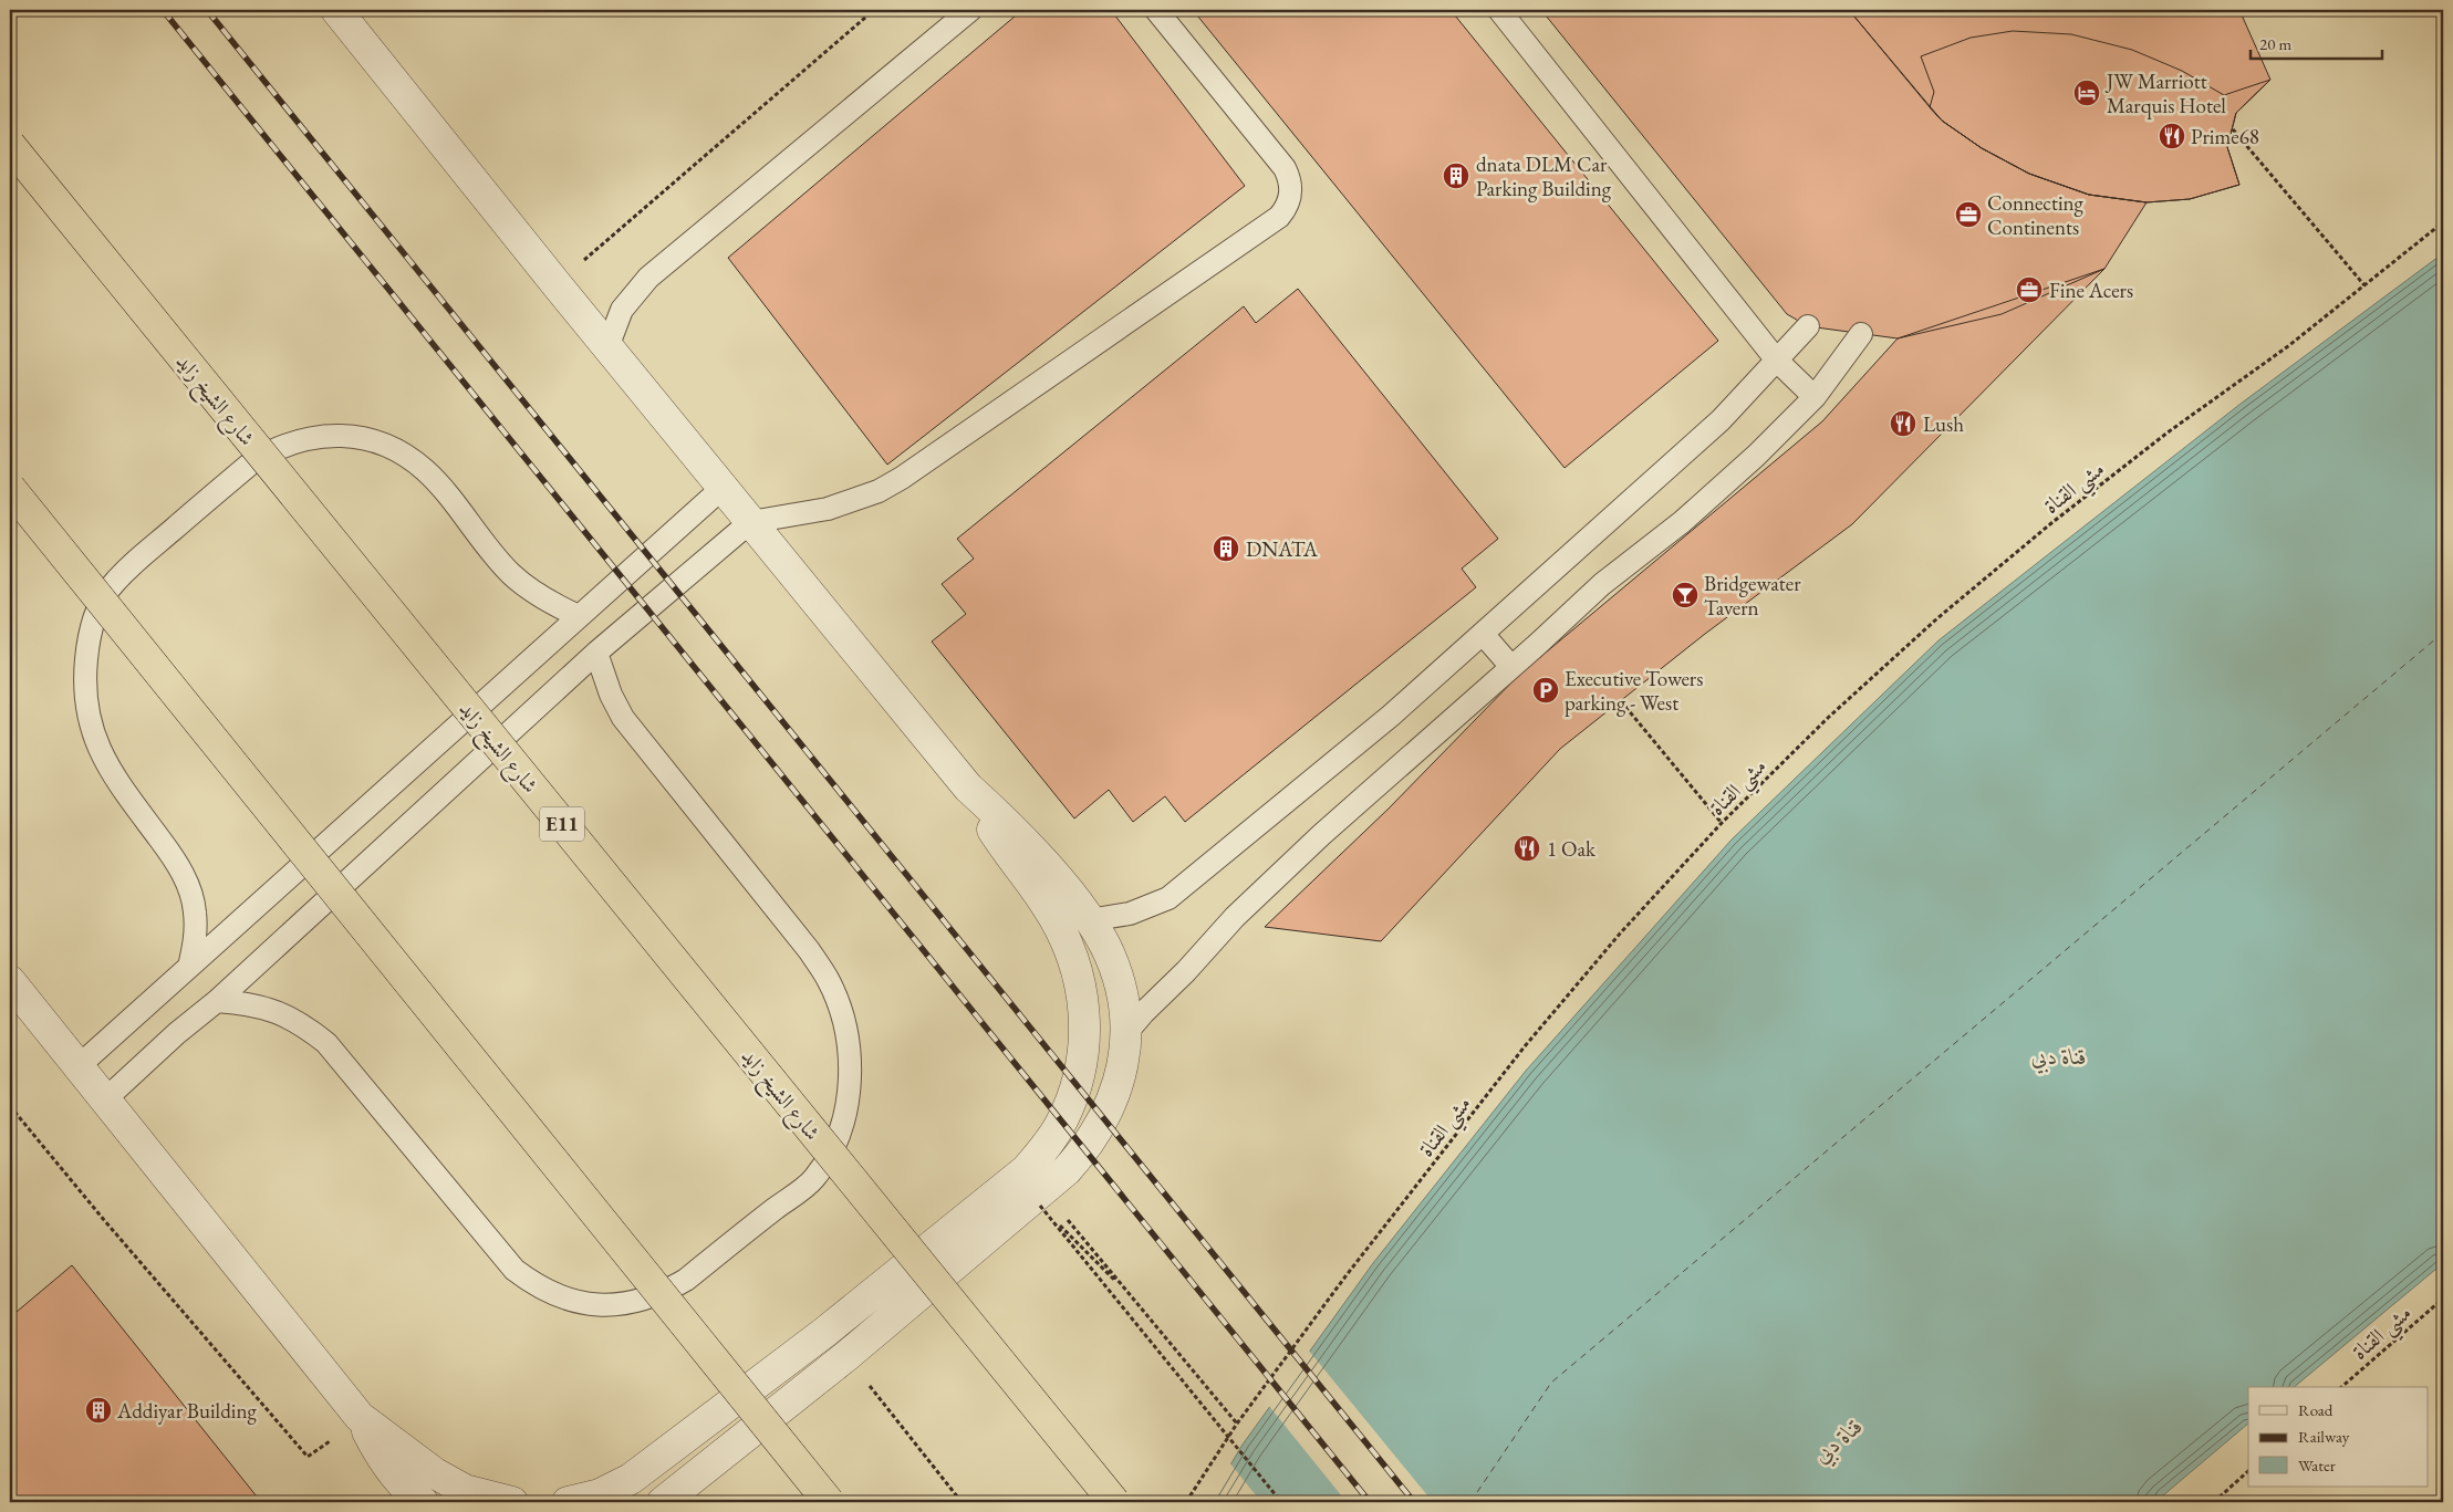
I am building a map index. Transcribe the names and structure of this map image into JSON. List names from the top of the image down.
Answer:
{
  "streets": {
    "highway": ["شارع الشيخ زايد", "E11"],
    "path": ["مشي القناة"]
  },
  "water": ["قناة دبي"],
  "places": {
    "hotel": ["JW Marriott Marquis Hotel"],
    "restaurant": ["Prime68", "Lush", "1 Oak"],
    "building": ["dnata DLM Car Parking Building", "DNATA", "Addiyar Building"],
    "office": ["Connecting Continents", "Fine Acers"],
    "bar": ["Bridgewater Tavern"],
    "parking": ["Executive Towers parking - West"]
  },
  "legend": ["Road", "Railway", "Water"],
  "scale_bar": "20 m"
}
